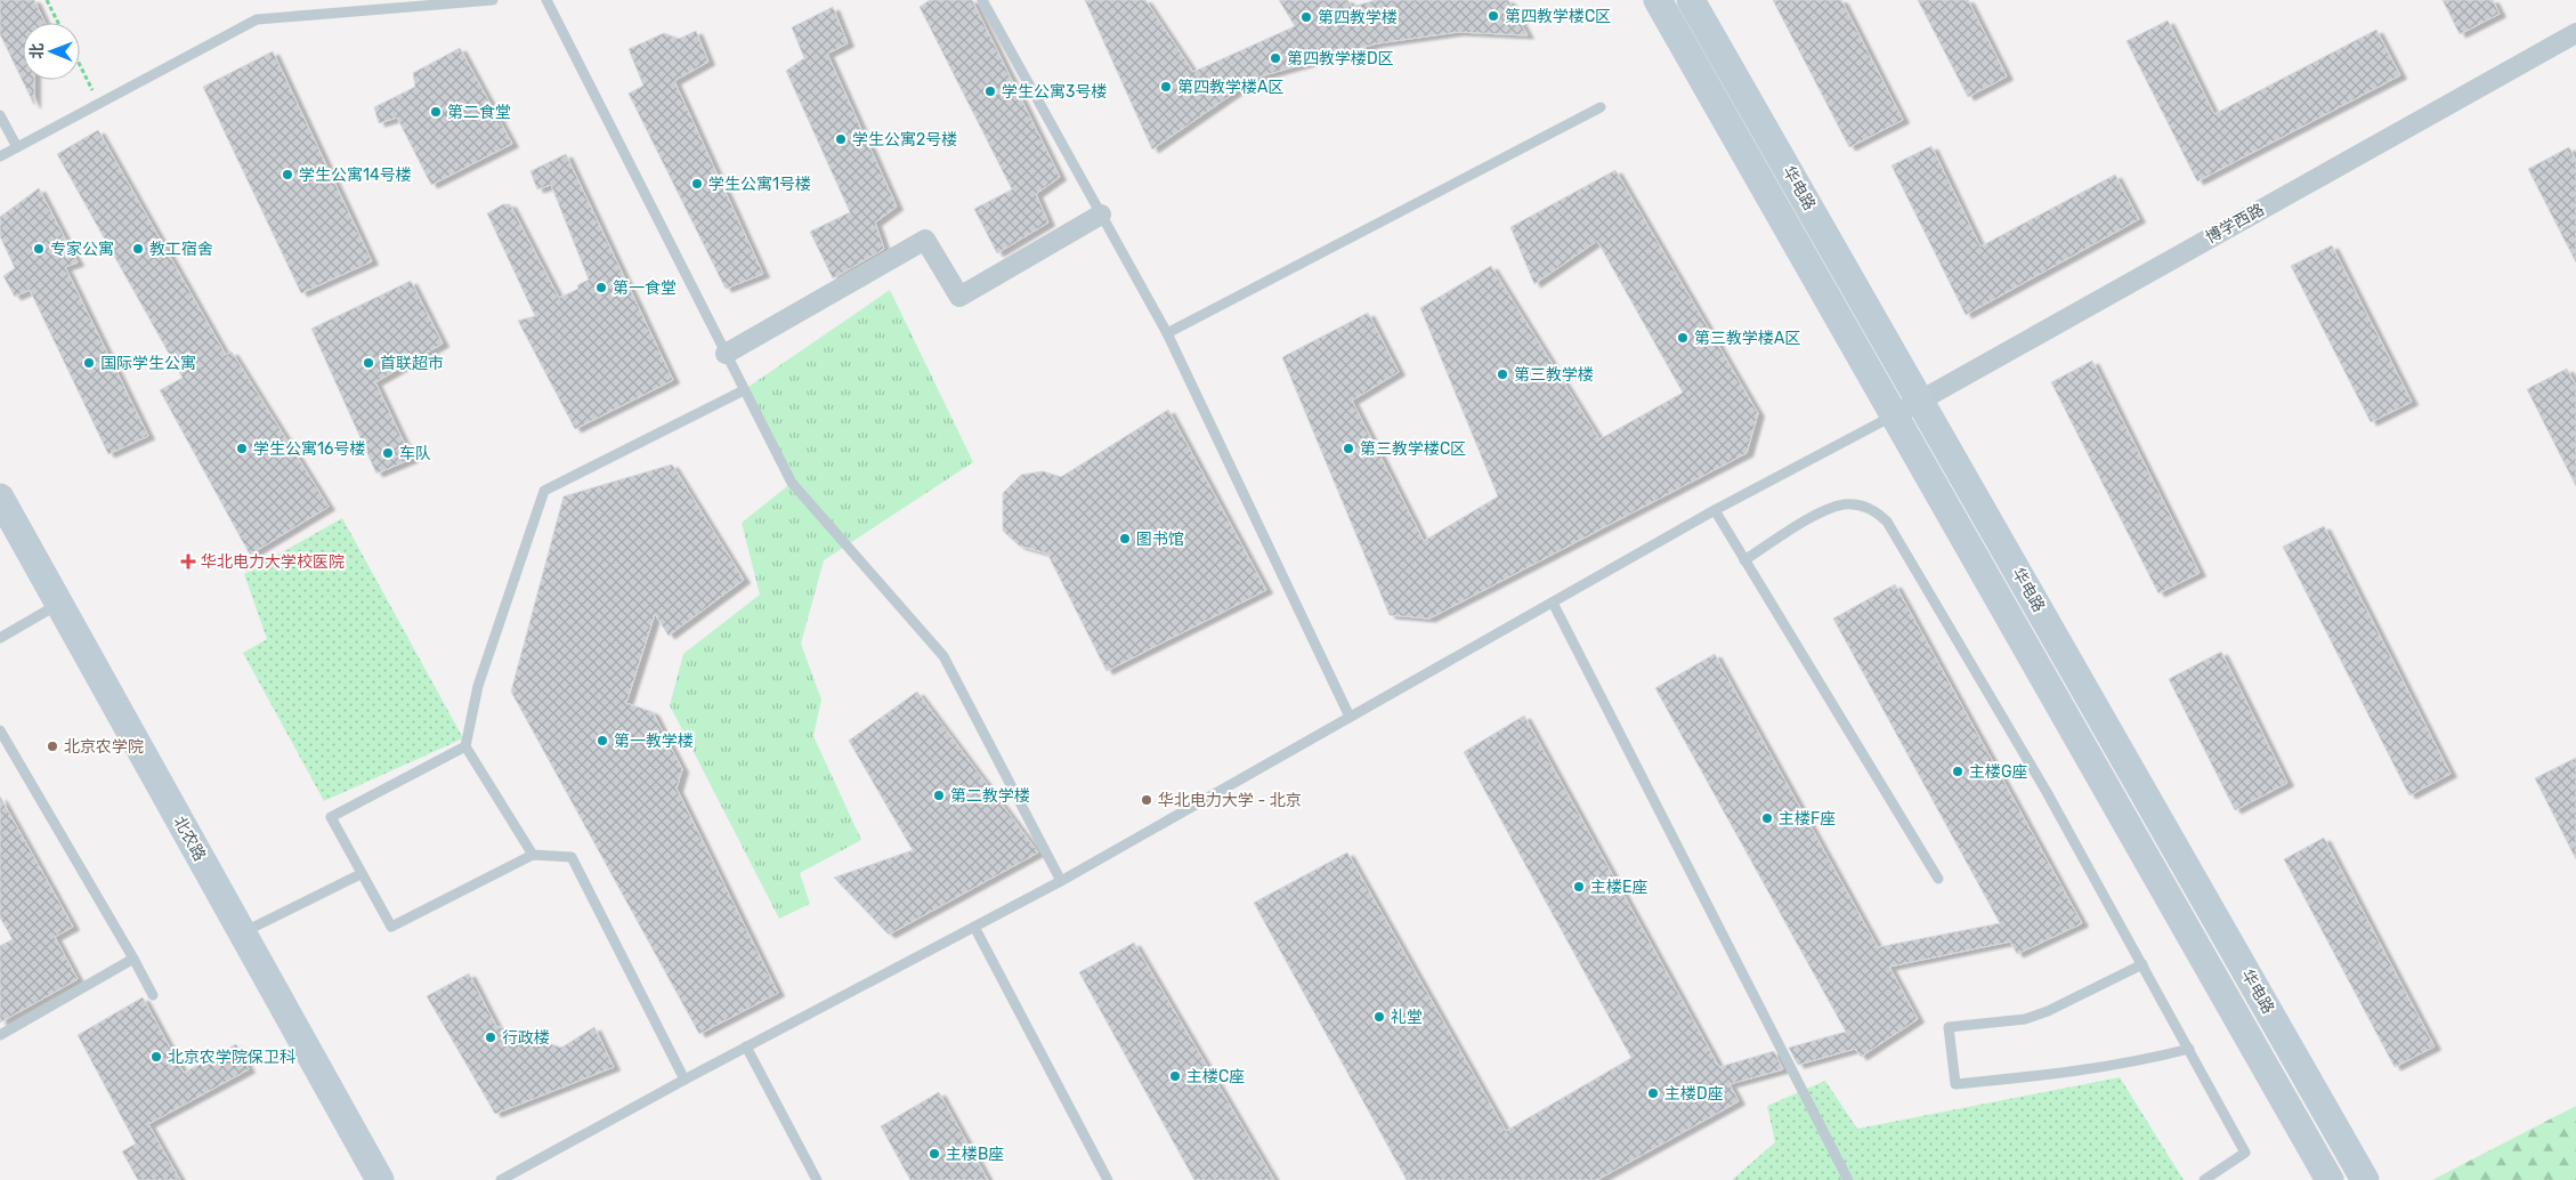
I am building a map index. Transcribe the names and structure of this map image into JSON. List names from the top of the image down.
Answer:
{
  "streets": {
    "street": ["华电路", "博学西路", "北农路"]
  },
  "crossings": [
    ["华电路", "博学西路"]
  ],
  "places": {
    "other": [
      "第四教学楼C区",
      "第四教学楼",
      "第四教学楼D区",
      "第四教学楼A区",
      "学生公寓3号楼",
      "第二食堂",
      "学生公寓2号楼",
      "学生公寓14号楼",
      "学生公寓1号楼",
      "专家公寓",
      "教工宿舍",
      "第一食堂",
      "第三教学楼A区",
      "国际学生公寓",
      "首联超市",
      "第三教学楼",
      "学生公寓16号楼",
      "第三教学楼C区",
      "车队",
      "图书馆",
      "第一教学楼",
      "北京农学院",
      "主楼G座",
      "第二教学楼",
      "华北电力大学 - 北京",
      "主楼F座",
      "主楼E座",
      "礼堂",
      "行政楼",
      "北京农学院保卫科",
      "主楼C座",
      "主楼D座",
      "主楼B座"
    ],
    "health": ["华北电力大学校医院"]
  },
  "north": "left"
}
